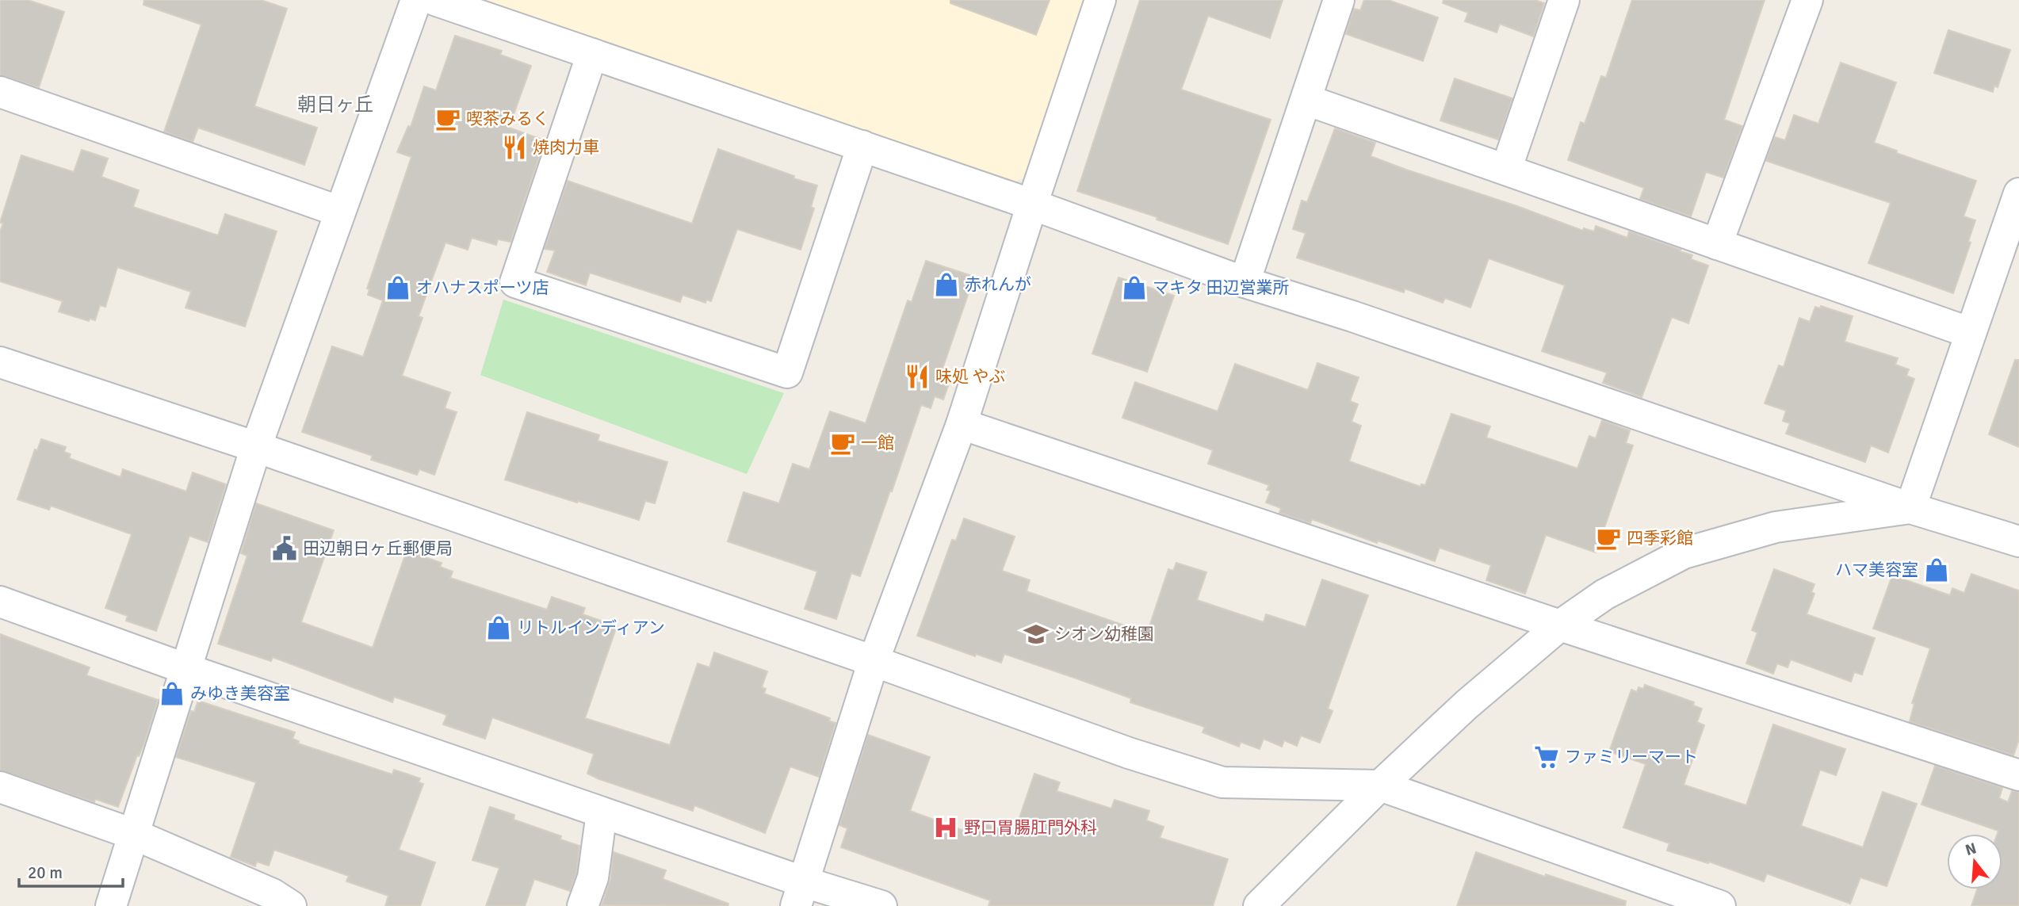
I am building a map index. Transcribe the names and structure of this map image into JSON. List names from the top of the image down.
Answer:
{
  "districts": ["朝日ヶ丘"],
  "places": {
    "cafe": ["喫茶みるく", "一館", "四季彩館"],
    "restaurant": ["焼肉力車", "味処 やぶ"],
    "shop": [
      "赤れんが",
      "オハナスポーツ店",
      "マキタ 田辺営業所",
      "ハマ美容室",
      "リトルインディアン",
      "みゆき美容室"
    ],
    "public building": ["田辺朝日ヶ丘郵便局"],
    "school or university": ["シオン幼稚園"],
    "supermarket": ["ファミリーマート"],
    "hospital": ["野口胃腸肛門外科"]
  },
  "scale_bar": "20 m",
  "north": "top"
}
